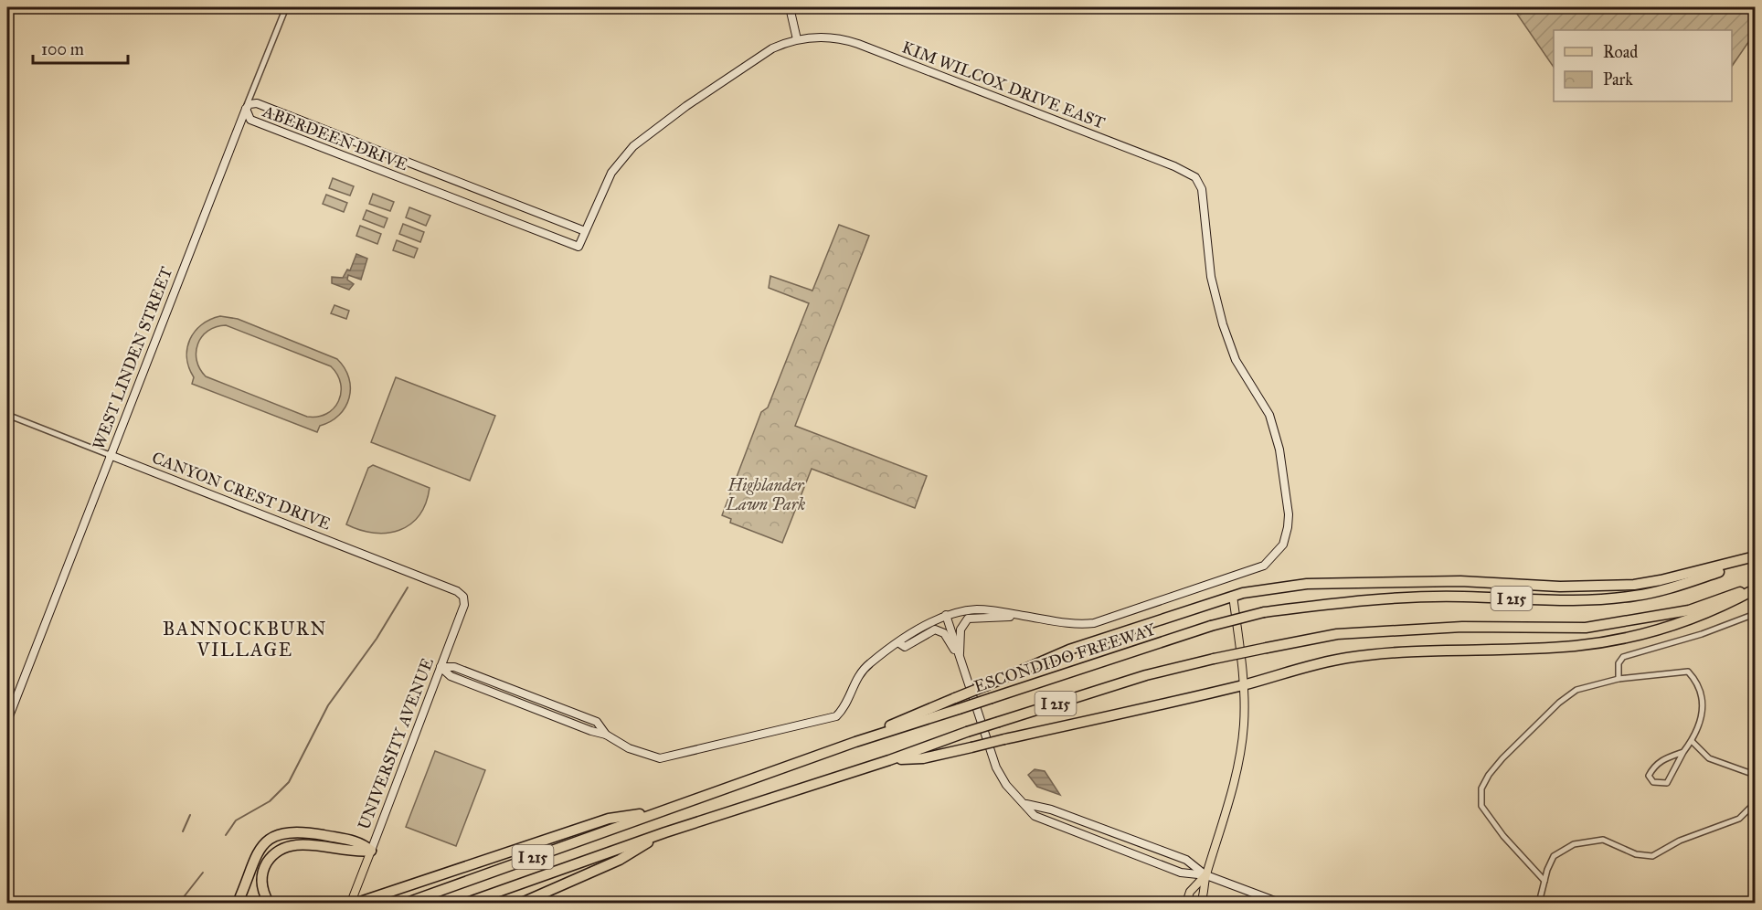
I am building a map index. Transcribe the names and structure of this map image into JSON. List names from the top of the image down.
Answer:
{
  "streets": {
    "highway": ["I 215", "ESCONDIDO FREEWAY"],
    "main road": ["UNIVERSITY AVENUE"],
    "street": [
      "KIM WILCOX DRIVE EAST",
      "ABERDEEN DRIVE",
      "WEST LINDEN STREET",
      "CANYON CREST DRIVE"
    ]
  },
  "crossings": [
    ["KIM WILCOX DRIVE EAST", "ABERDEEN DRIVE"],
    ["ABERDEEN DRIVE", "WEST LINDEN STREET"],
    ["WEST LINDEN STREET", "CANYON CREST DRIVE"],
    ["CANYON CREST DRIVE", "UNIVERSITY AVENUE"]
  ],
  "districts": ["BANNOCKBURN VILLAGE"],
  "parks": ["Highlander Lawn Park"],
  "legend": ["Road", "Park"],
  "scale_bar": "100 m"
}
